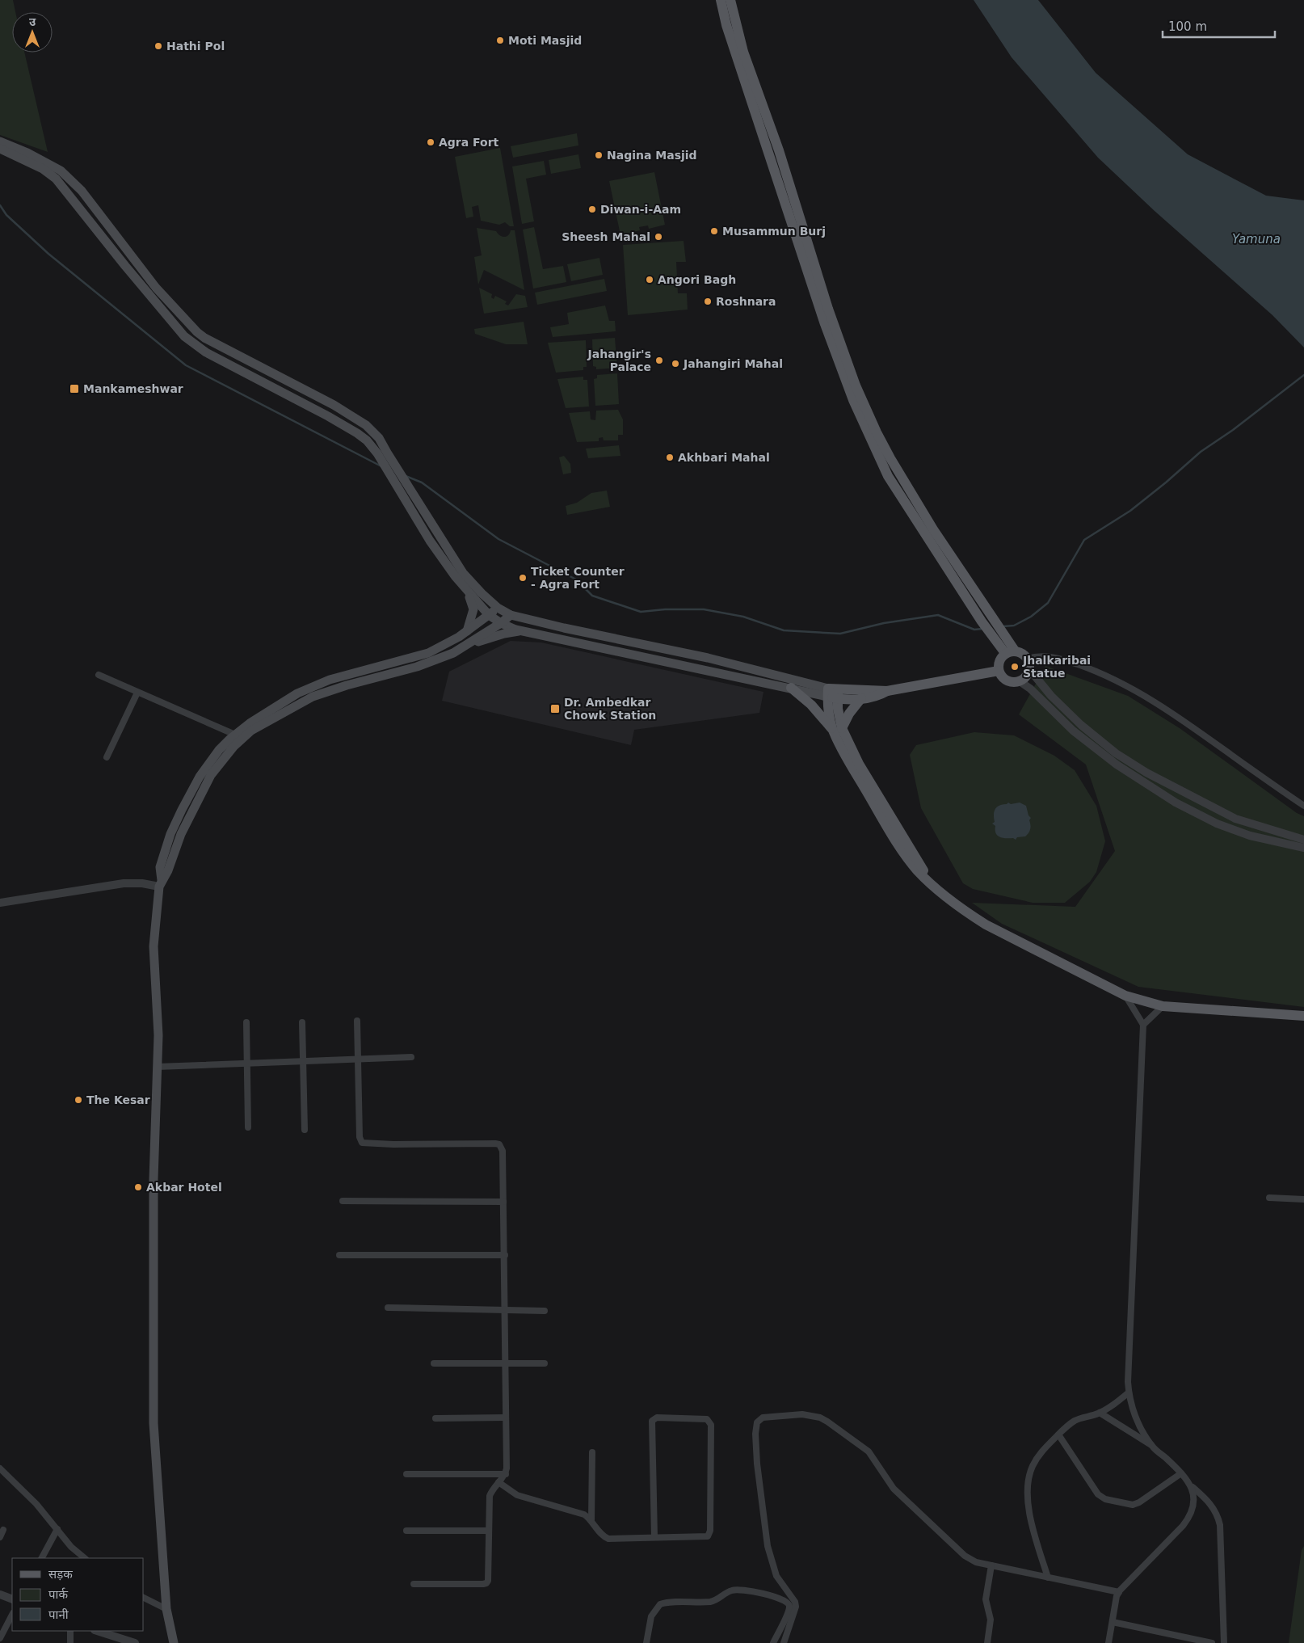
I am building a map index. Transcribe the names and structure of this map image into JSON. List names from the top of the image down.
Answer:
{
  "water": ["Yamuna"],
  "places": {
    "other": [
      "Moti Masjid",
      "Hathi Pol",
      "Agra Fort",
      "Nagina Masjid",
      "Diwan-i-Aam",
      "Musammun Burj",
      "Sheesh Mahal",
      "Angori Bagh",
      "Roshnara",
      "Jahangir's Palace",
      "Jahangiri Mahal",
      "Akhbari Mahal",
      "Ticket Counter - Agra Fort",
      "Jhalkaribai Statue",
      "The Kesar",
      "Akbar Hotel"
    ],
    "transit": ["Mankameshwar", "Dr. Ambedkar Chowk Station"]
  },
  "legend": ["सड़क", "पार्क", "पानी"],
  "scale_bar": "100 m",
  "north": "top"
}
